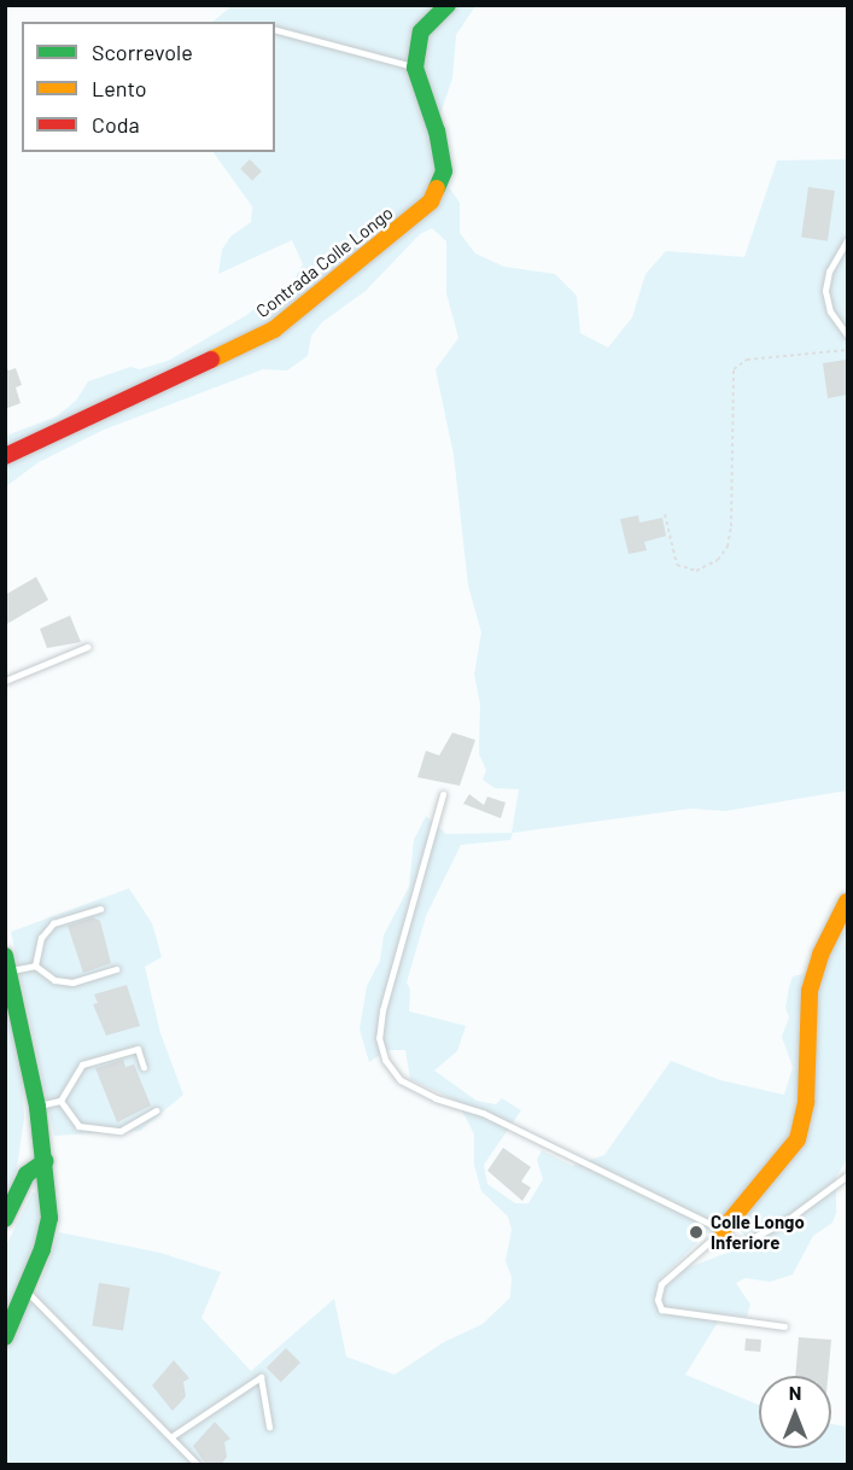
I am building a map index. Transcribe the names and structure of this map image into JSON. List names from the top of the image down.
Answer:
{
  "streets": {
    "street": ["Contrada Colle Longo"]
  },
  "places": ["Colle Longo Inferiore"],
  "legend": ["Scorrevole", "Lento", "Coda"],
  "north": "top"
}
